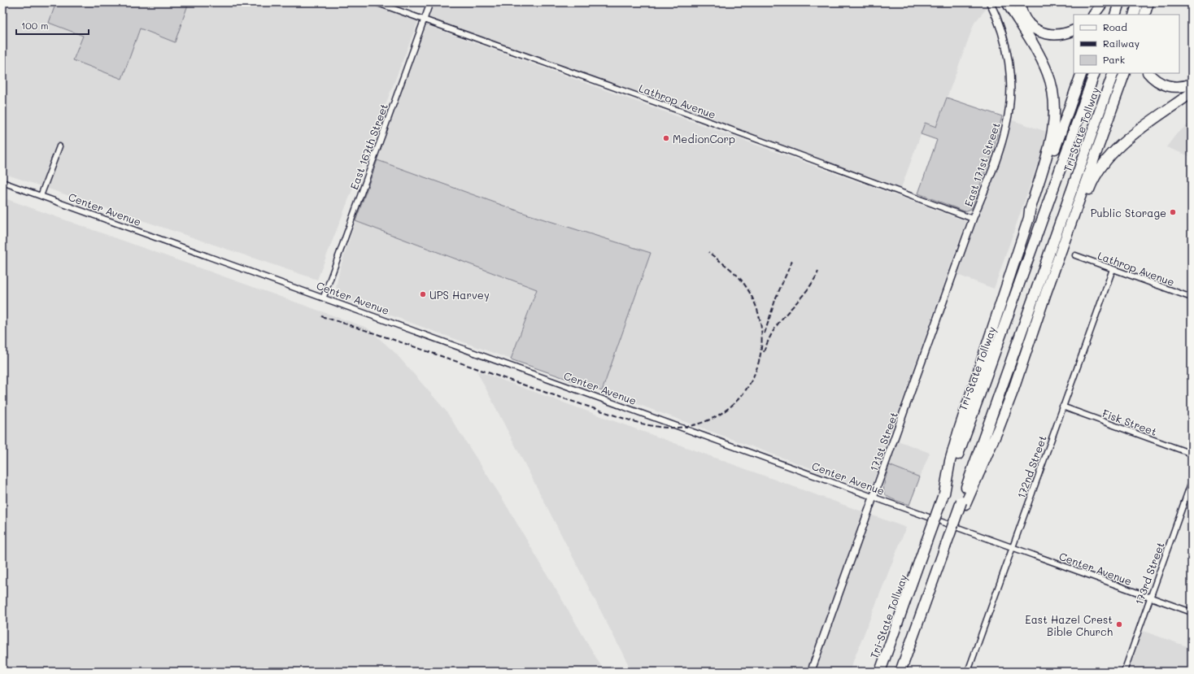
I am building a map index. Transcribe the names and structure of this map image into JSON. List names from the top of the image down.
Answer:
{
  "streets": {
    "highway": ["Tri-State Tollway"],
    "street": [
      "Lathrop Avenue",
      "East 167th Street",
      "East 171st Street",
      "Center Avenue",
      "Fisk Street",
      "171st Street",
      "172nd Street",
      "173rd Street"
    ]
  },
  "crossings": [
    ["Lathrop Avenue", "East 167th Street"],
    ["Lathrop Avenue", "East 171st Street"],
    ["Lathrop Avenue", "171st Street"],
    ["Lathrop Avenue", "172nd Street"],
    ["East 167th Street", "Center Avenue"],
    ["East 171st Street", "171st Street"],
    ["Center Avenue", "171st Street"],
    ["Center Avenue", "172nd Street"],
    ["Center Avenue", "173rd Street"],
    ["Fisk Street", "172nd Street"]
  ],
  "places": [
    "MedionCorp",
    "Public Storage",
    "UPS Harvey",
    "East Hazel Crest Bible Church"
  ],
  "legend": ["Road", "Railway", "Park"],
  "scale_bar": "100 m"
}
